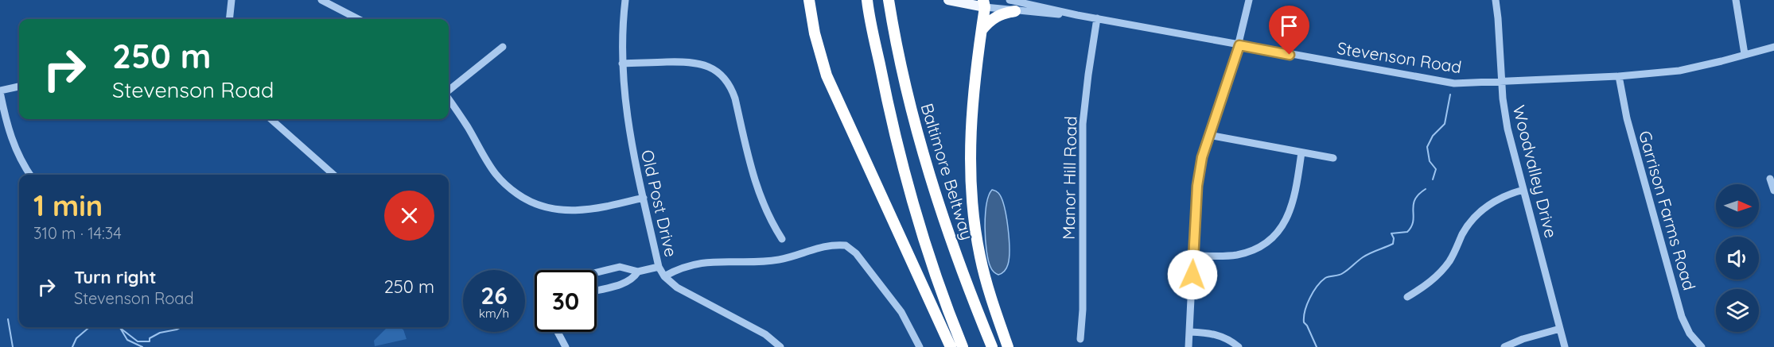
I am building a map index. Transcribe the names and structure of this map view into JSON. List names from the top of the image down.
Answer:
{
  "streets": {
    "highway": ["Baltimore Beltway"],
    "main road": ["Stevenson Road"],
    "street": [
      "Woodvalley Drive",
      "Manor Hill Road",
      "Old Post Drive",
      "Garrison Farms Road"
    ]
  },
  "crossings": [
    ["Stevenson Road", "Woodvalley Drive"],
    ["Stevenson Road", "Manor Hill Road"],
    ["Stevenson Road", "Garrison Farms Road"]
  ],
  "north": "right",
  "page": {
    "turn": ["250 m", "Stevenson Road"],
    "heading": ["1 min", "310 m · 14:34"],
    "list": [
      {
        "name": "Turn right",
        "note": "Stevenson Road",
        "value": "250 m"
      }
    ],
    "speed": "26 km/h",
    "limit": "30"
  }
}
